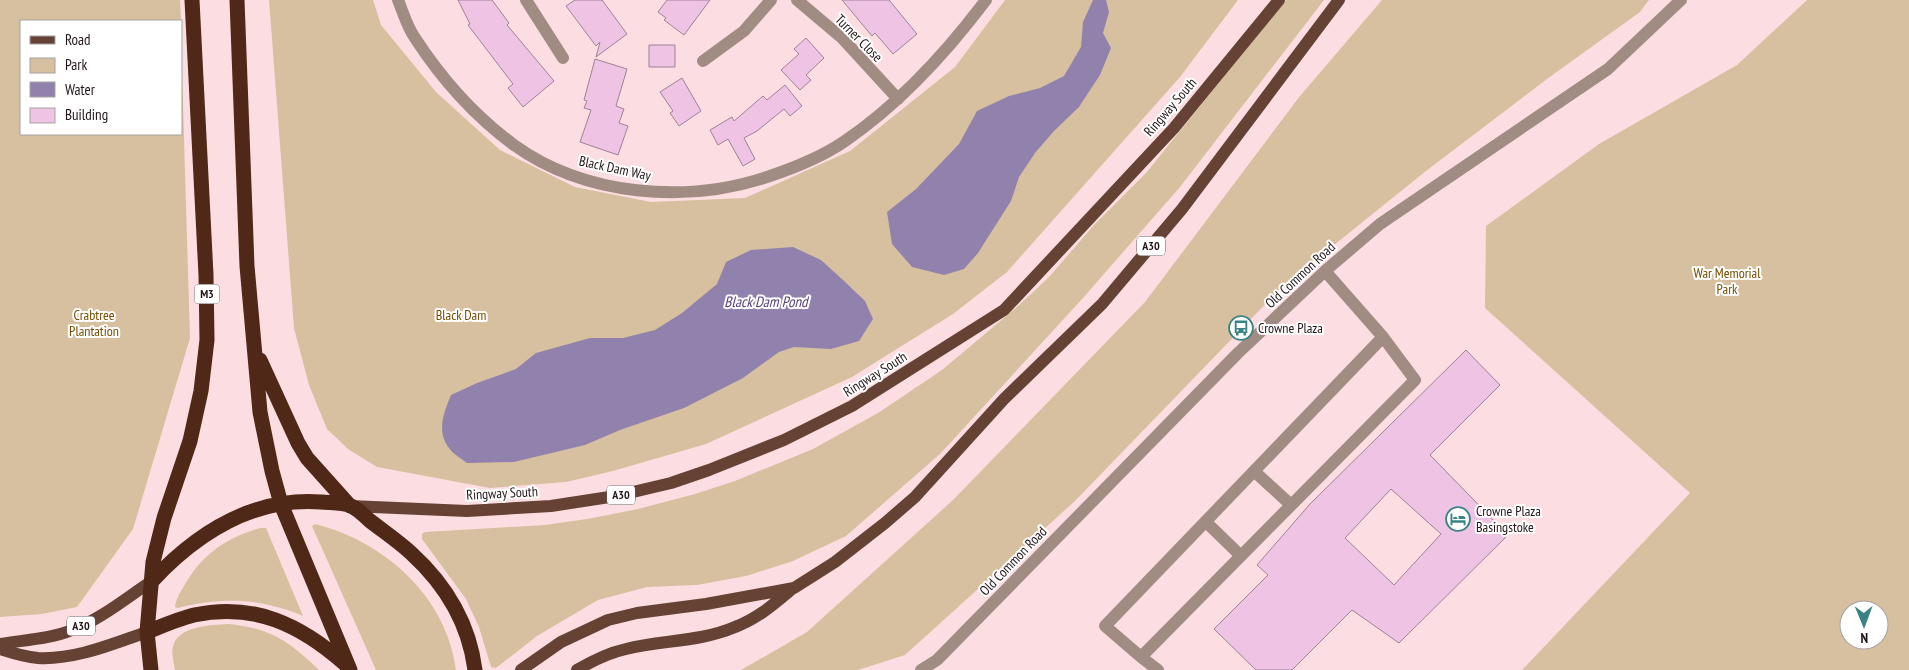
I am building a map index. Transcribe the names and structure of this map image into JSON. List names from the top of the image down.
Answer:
{
  "streets": {
    "highway": ["M3"],
    "main road": ["Ringway South", "A30"],
    "street": ["Turner Close", "Black Dam Way", "Old Common Road"]
  },
  "crossings": [
    ["Turner Close", "Black Dam Way"],
    ["A30", "M3"]
  ],
  "water": ["Black Dam Pond"],
  "parks": ["War Memorial Park", "Crabtree Plantation", "Black Dam"],
  "places": {
    "bus stop": ["Crowne Plaza"],
    "hotel": ["Crowne Plaza Basingstoke"]
  },
  "legend": [
    "Road",
    "Park",
    "Water",
    "Building"
  ],
  "north": "bottom"
}
